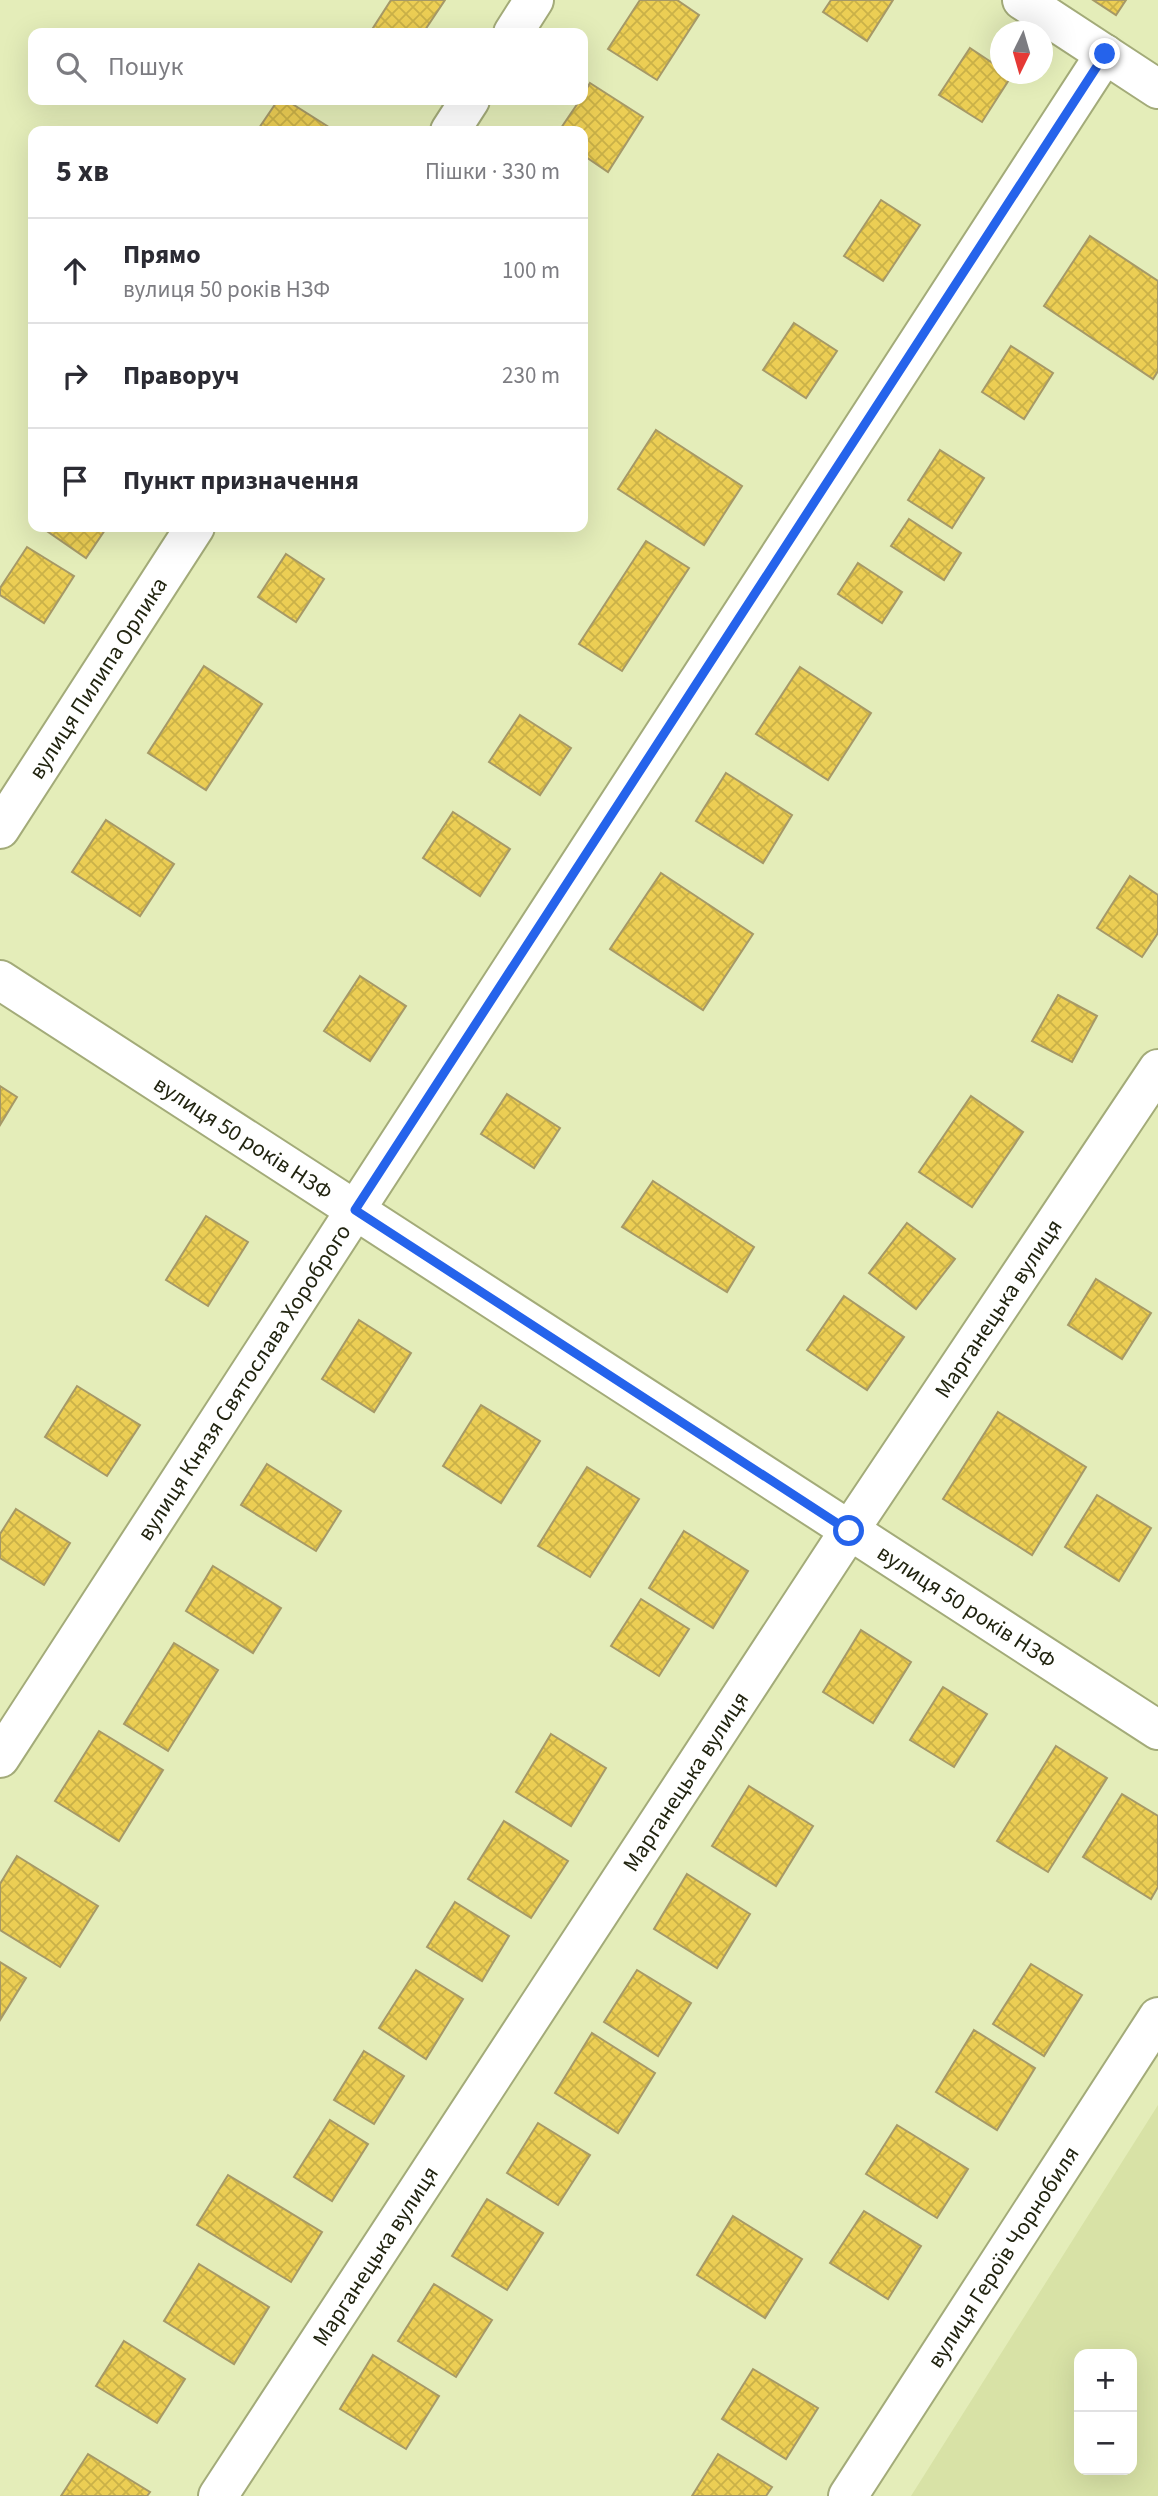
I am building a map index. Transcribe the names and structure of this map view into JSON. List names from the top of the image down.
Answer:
{
  "streets": {
    "street": [
      "вулиця Пилипа Орлика",
      "вулиця 50 років НЗФ",
      "Марганецька вулиця",
      "вулиця Князя Святослава Хороброго",
      "вулиця Героїв Чорнобиля"
    ]
  },
  "crossings": [
    ["вулиця 50 років НЗФ", "Марганецька вулиця"],
    ["вулиця 50 років НЗФ", "вулиця Князя Святослава Хороброго"]
  ],
  "north": "bottom",
  "page": {
    "search": "Пошук",
    "heading": ["5 хв", "Пішки · 330 m"],
    "list": [
      ["Прямо", "вулиця 50 років НЗФ", "100 m"],
      ["Праворуч", "230 m"],
      "Пункт призначення"
    ],
    "map_buttons": ["+", "−"]
  }
}
